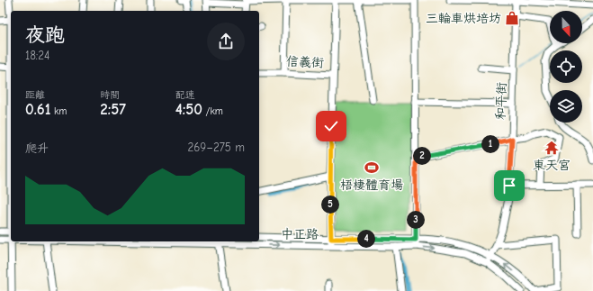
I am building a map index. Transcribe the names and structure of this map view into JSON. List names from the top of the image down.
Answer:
{
  "streets": {
    "street": ["信義街", "和平街", "中正路"]
  },
  "crossings": [
    ["信義街", "中正路"],
    ["和平街", "中正路"]
  ],
  "places": {
    "shop": ["三輪車烘培坊"],
    "temple": ["東天宮"],
    "sports": ["梧棲體育場"]
  },
  "north": "bottom",
  "page": {
    "heading": ["夜跑", "18:24"],
    "stats": [
      ["距離", "0.61 km"],
      ["時間", "2:57"],
      ["配速", "4:50 /km"]
    ],
    "chart": ["爬升", "269–275 m"],
    "pins": [
      "1",
      "2",
      "5",
      "3",
      "4"
    ]
  }
}
